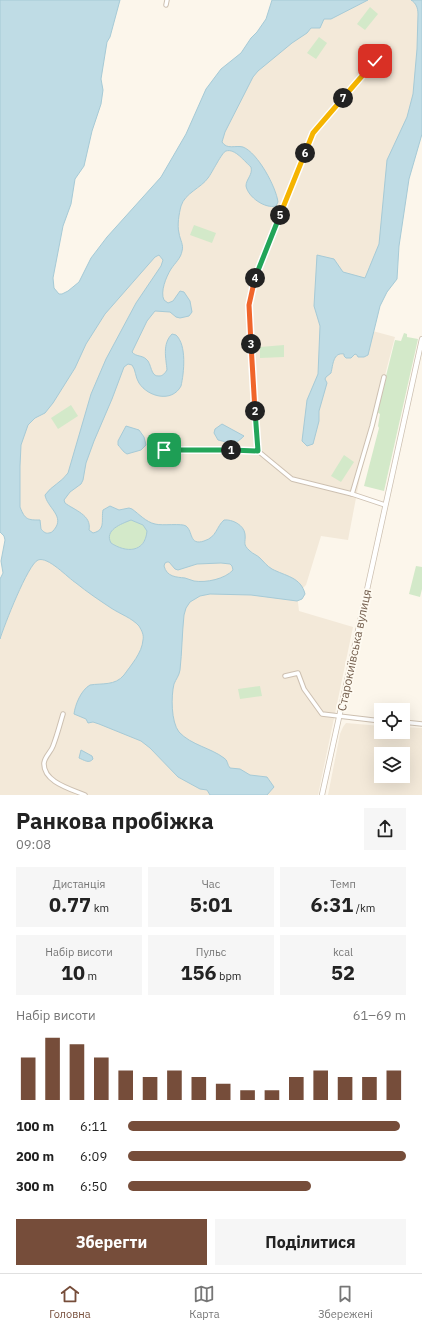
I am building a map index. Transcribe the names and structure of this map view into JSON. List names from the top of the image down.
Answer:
{
  "streets": {
    "street": ["Старокиївська вулиця"]
  },
  "page": {
    "pins": [
      "7",
      "6",
      "5",
      "4",
      "3",
      "2",
      "1"
    ],
    "heading": ["Ранкова пробіжка", "09:08"],
    "stats": [
      ["Дистанція", "0.77 km"],
      ["Час", "5:01"],
      ["Темп", "6:31 /km"],
      ["Набір висоти", "10 m"],
      ["Пульс", "156 bpm"],
      ["kcal", "52"]
    ],
    "chart": ["Набір висоти", "61–69 m"],
    "list": [
      {
        "name": "100 m",
        "note": "6:11"
      },
      {
        "name": "200 m",
        "note": "6:09"
      },
      {
        "name": "300 m",
        "note": "6:50"
      }
    ],
    "buttons": ["Зберегти", "Поділитися"],
    "tabs": ["Головна", "Карта", "Збережені"]
  }
}
